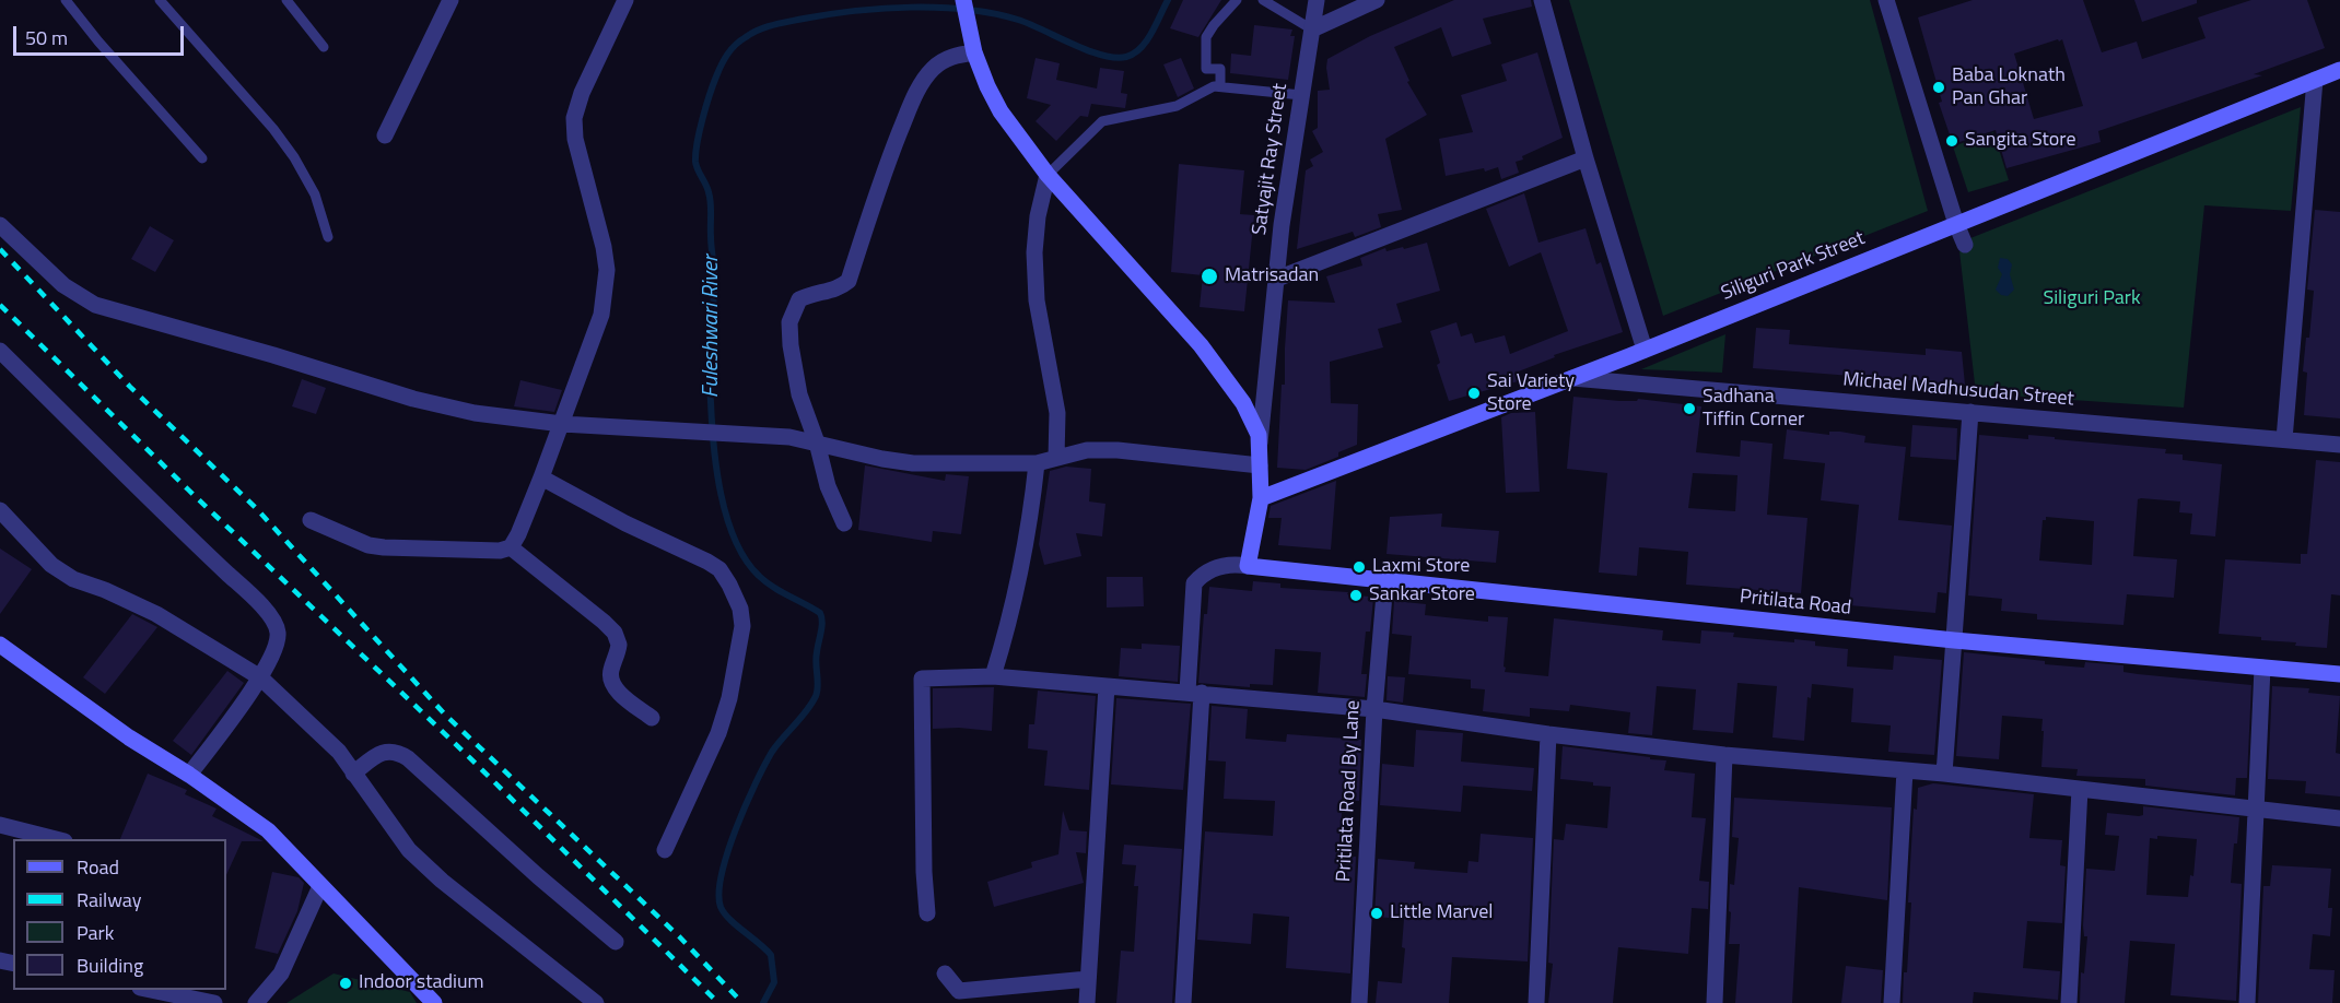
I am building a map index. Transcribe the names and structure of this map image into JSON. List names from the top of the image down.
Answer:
{
  "streets": {
    "street": [
      "Satyajit Ray Street",
      "Siliguri Park Street",
      "Michael Madhusudan Street",
      "Pritilata Road",
      "Pritilata Road By Lane"
    ]
  },
  "crossings": [
    ["Siliguri Park Street", "Michael Madhusudan Street"],
    ["Pritilata Road", "Pritilata Road By Lane"]
  ],
  "water": ["Fuleshwari River"],
  "parks": ["Siliguri Park"],
  "places": [
    "Baba Loknath Pan Ghar",
    "Sangita Store",
    "Matrisadan",
    "Sai Variety Store",
    "Sadhana Tiffin Corner",
    "Laxmi Store",
    "Sankar Store",
    "Little Marvel",
    "Indoor stadium"
  ],
  "legend": [
    "Road",
    "Railway",
    "Park",
    "Building"
  ],
  "scale_bar": "50 m"
}
